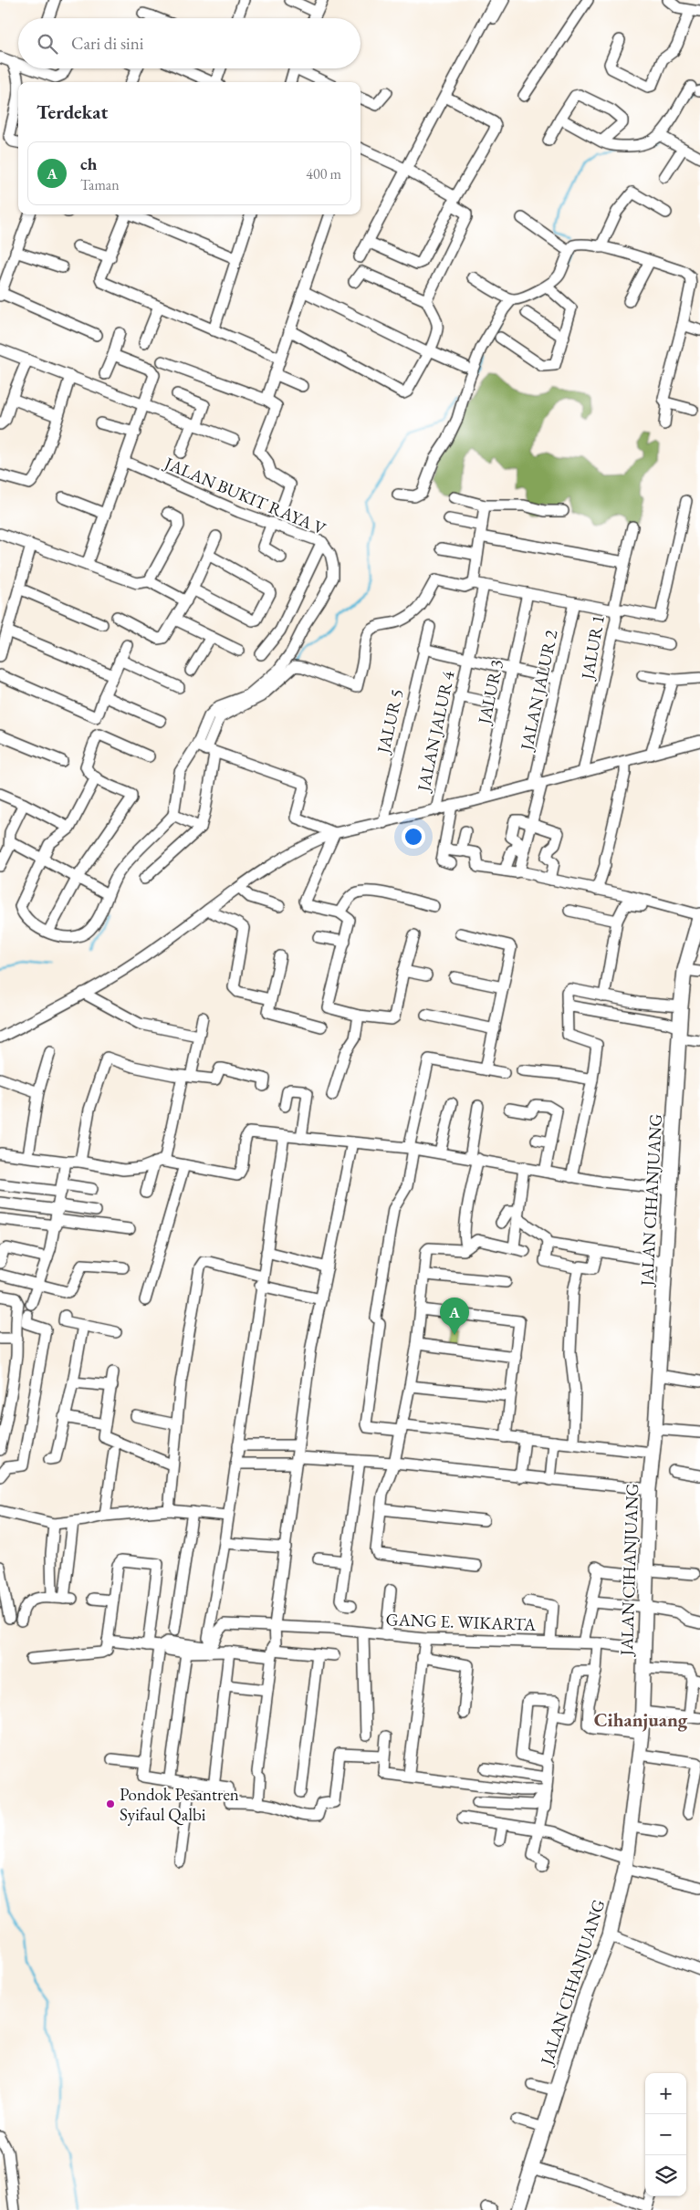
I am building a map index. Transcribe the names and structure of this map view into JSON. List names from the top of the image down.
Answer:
{
  "streets": {
    "main road": ["JALAN CIHANJUANG"],
    "street": [
      "JALAN BUKIT RAYA V",
      "JALUR 1",
      "JALAN JALUR 2",
      "JALUR 3",
      "JALUR 5",
      "JALAN JALUR 4",
      "GANG E. WIKARTA"
    ]
  },
  "crossings": [
    ["JALAN CIHANJUANG", "GANG E. WIKARTA"]
  ],
  "districts": ["Cihanjuang"],
  "places": ["Pondok Pesantren Syifaul Qalbi"],
  "page": {
    "search": "Cari di sini",
    "heading": "Terdekat",
    "list": [
      {
        "mark": "A",
        "name": "ch",
        "note": "Taman",
        "value": "400 m"
      }
    ],
    "pins": "A",
    "map_buttons": ["+", "−"]
  }
}
